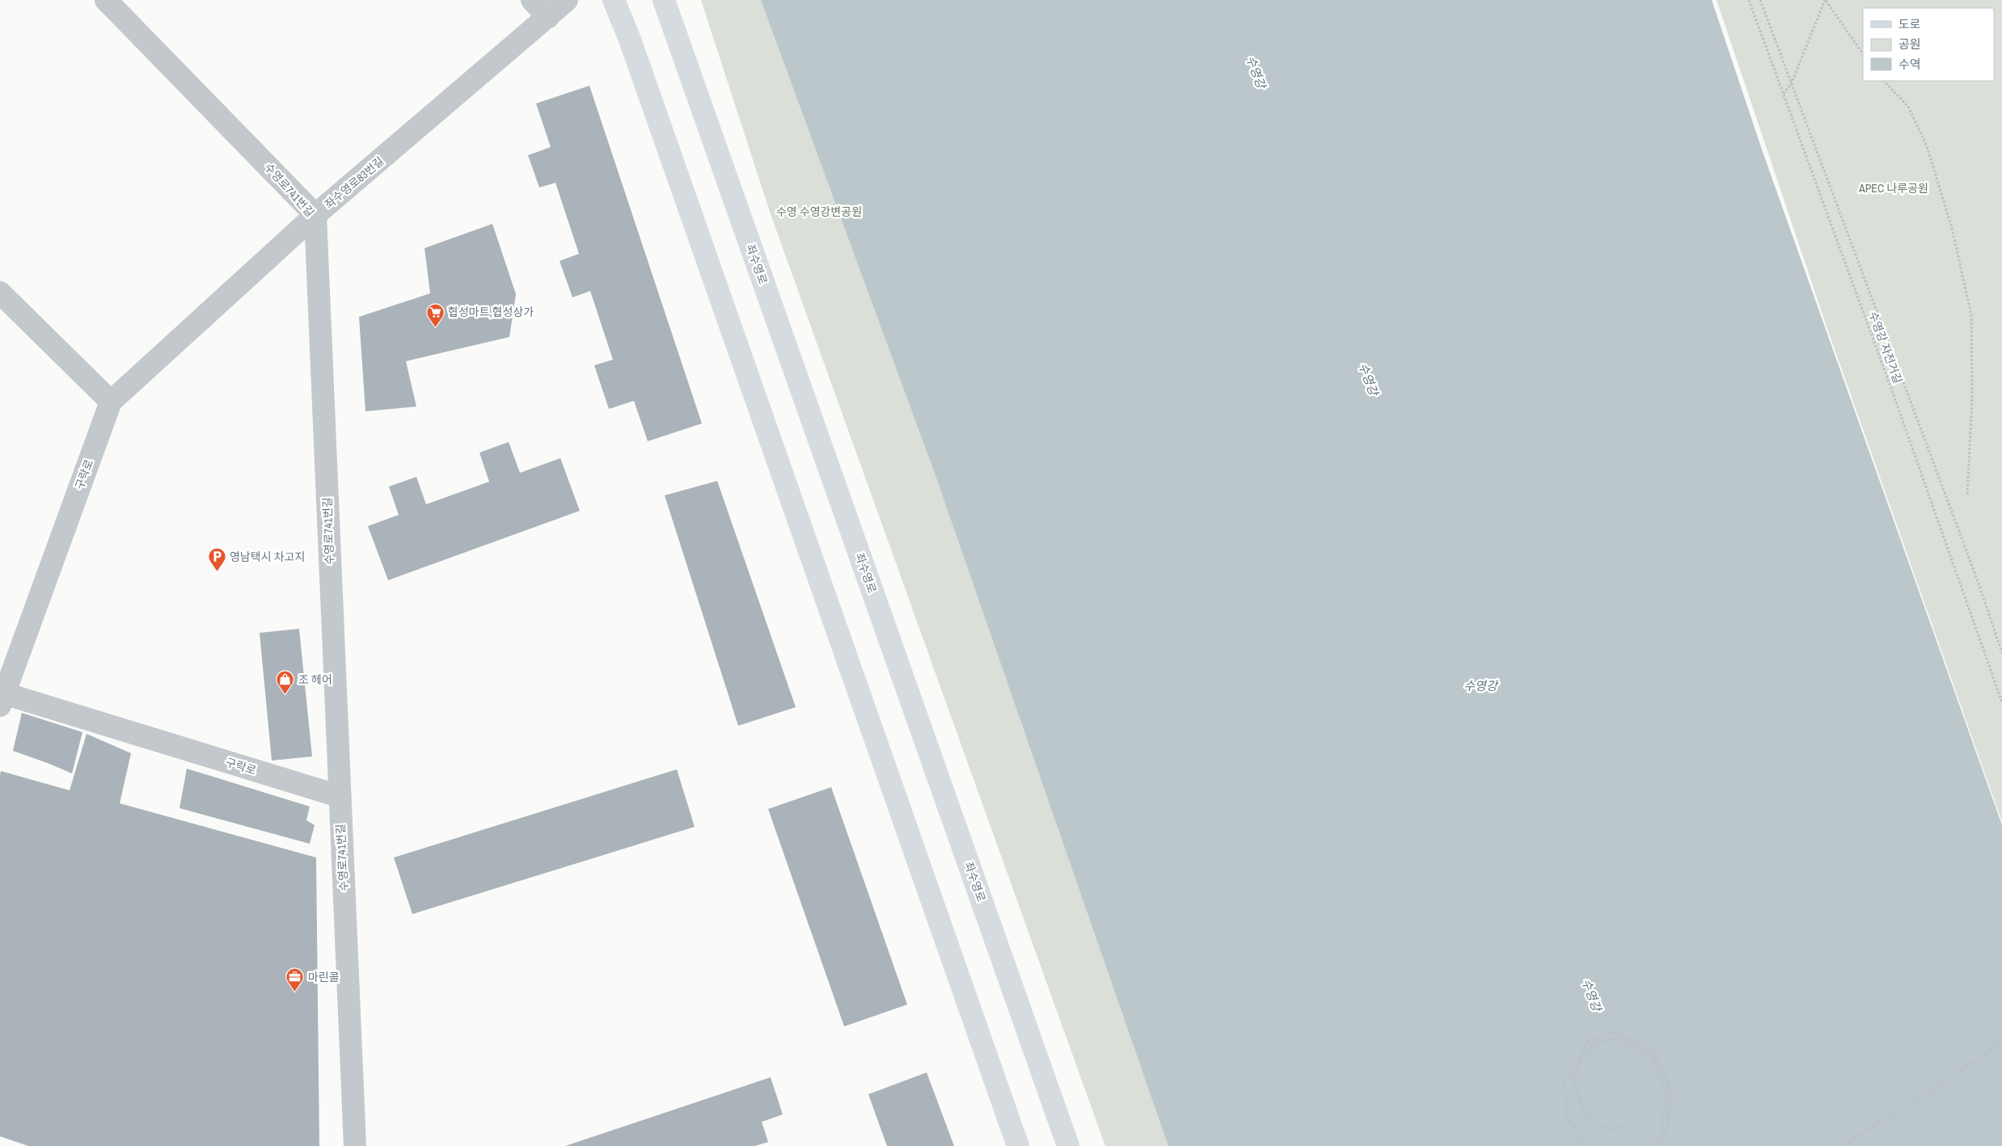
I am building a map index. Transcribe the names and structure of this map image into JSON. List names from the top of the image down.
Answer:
{
  "streets": {
    "main road": ["좌수영로"],
    "street": ["좌수영로83번길", "수영로741번길", "구락로"],
    "path": ["수영강 자전거길"]
  },
  "crossings": [
    ["좌수영로83번길", "수영로741번길"],
    ["좌수영로83번길", "구락로"],
    ["수영로741번길", "구락로"]
  ],
  "water": ["수영강"],
  "parks": ["APEC 나루공원", "수영 수영강변공원"],
  "places": {
    "supermarket": ["협성마트,협성상가"],
    "parking": ["영남택시 차고지"],
    "shop": ["조 헤어"],
    "office": ["마린콜"]
  },
  "legend": ["도로", "공원", "수역"]
}
